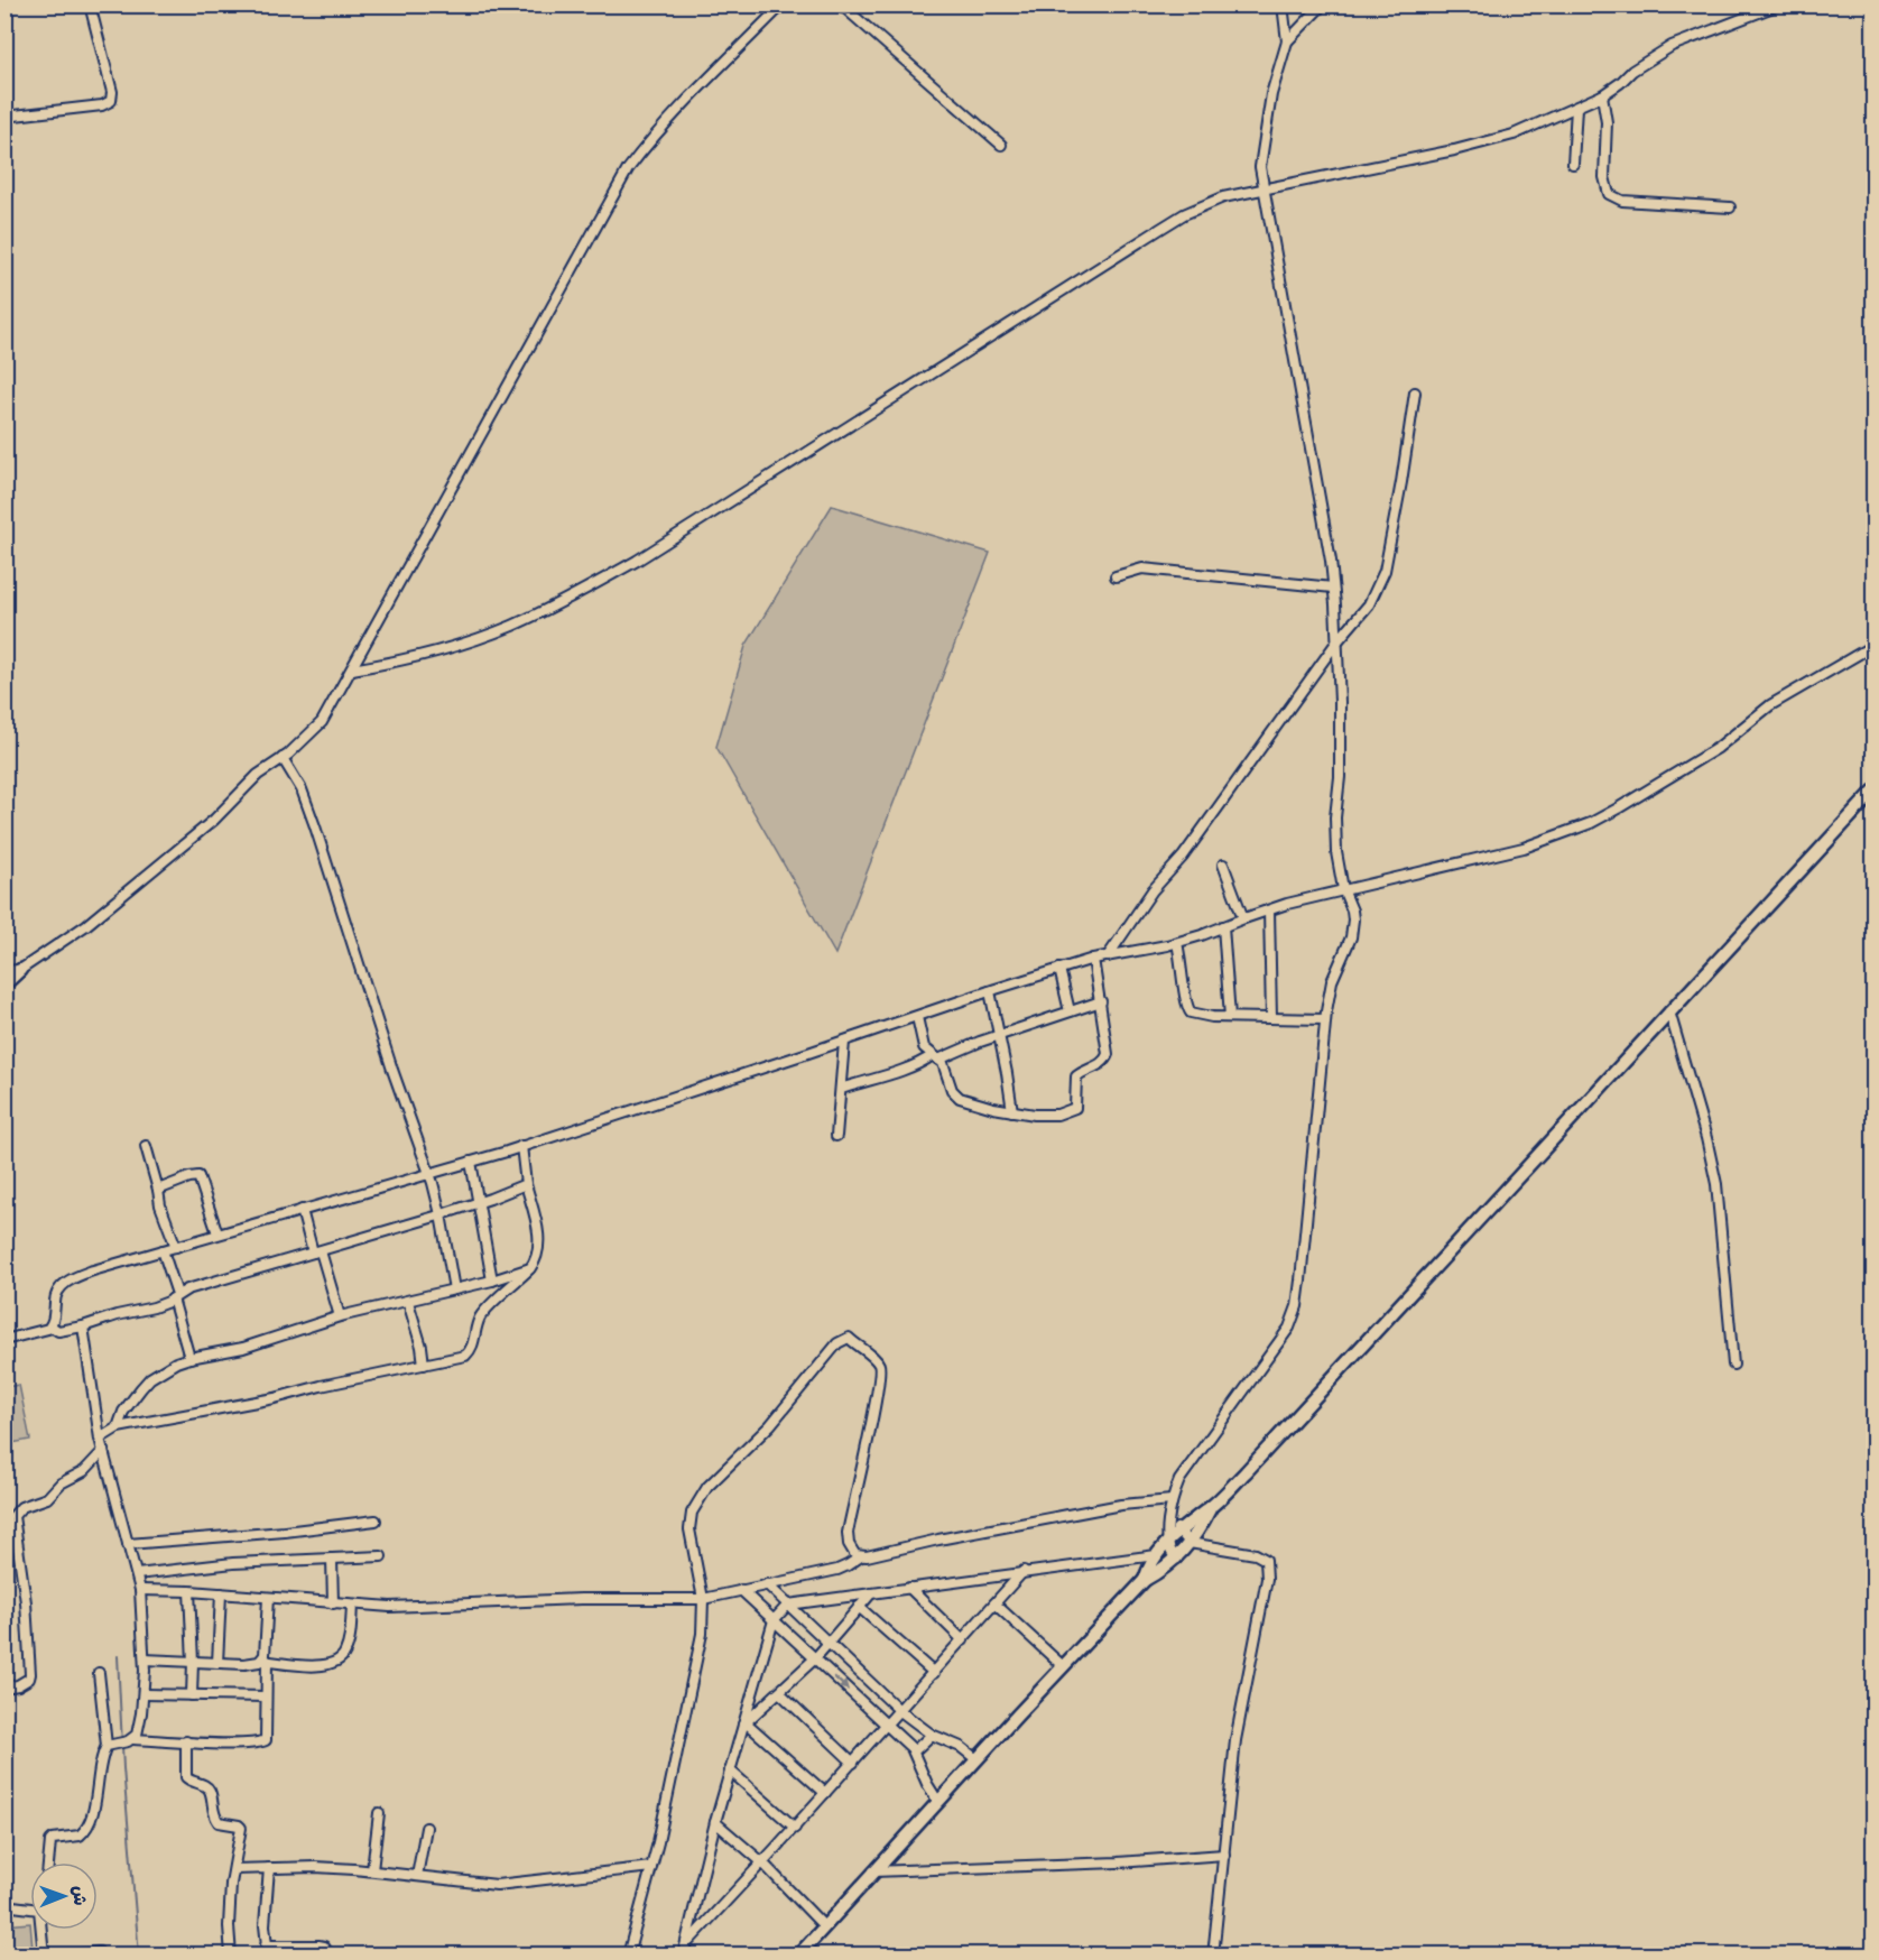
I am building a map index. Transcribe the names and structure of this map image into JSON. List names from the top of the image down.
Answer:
{
  "north": "right"
}
